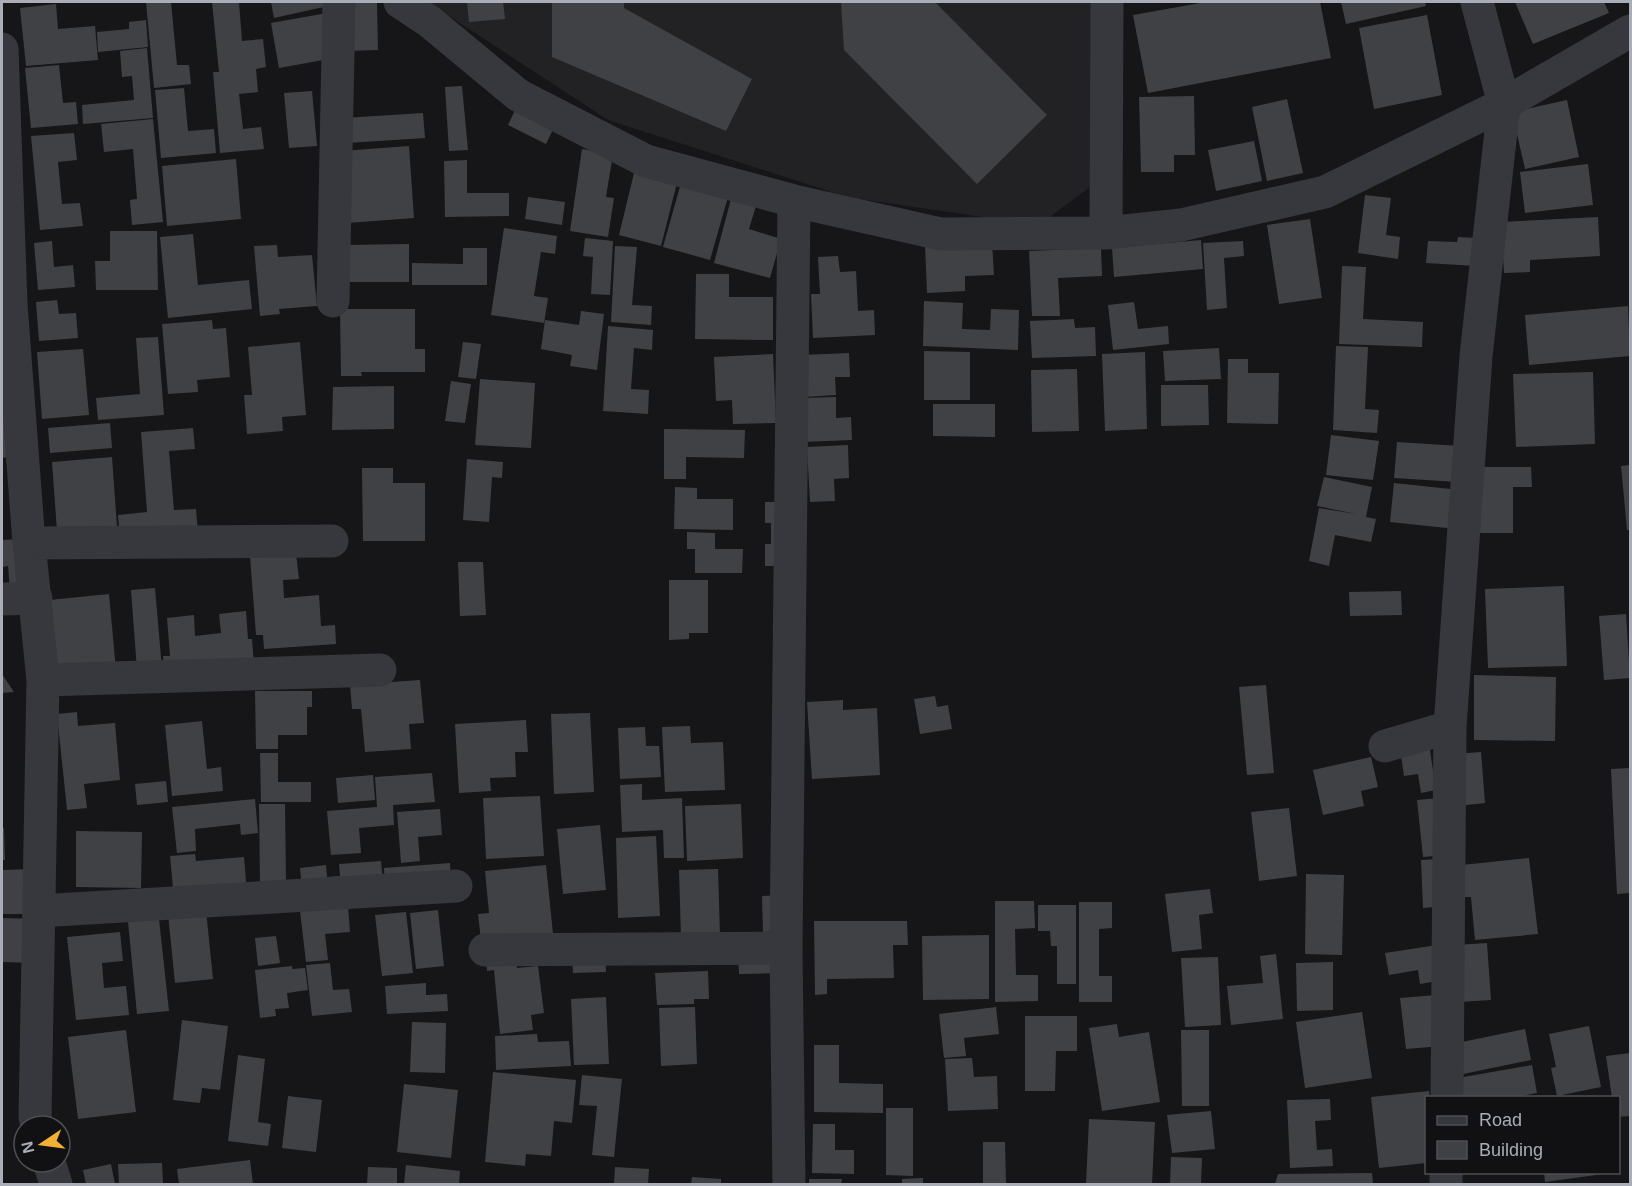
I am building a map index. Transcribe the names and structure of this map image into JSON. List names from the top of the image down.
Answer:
{
  "legend": ["Road", "Building"],
  "north": "left"
}
